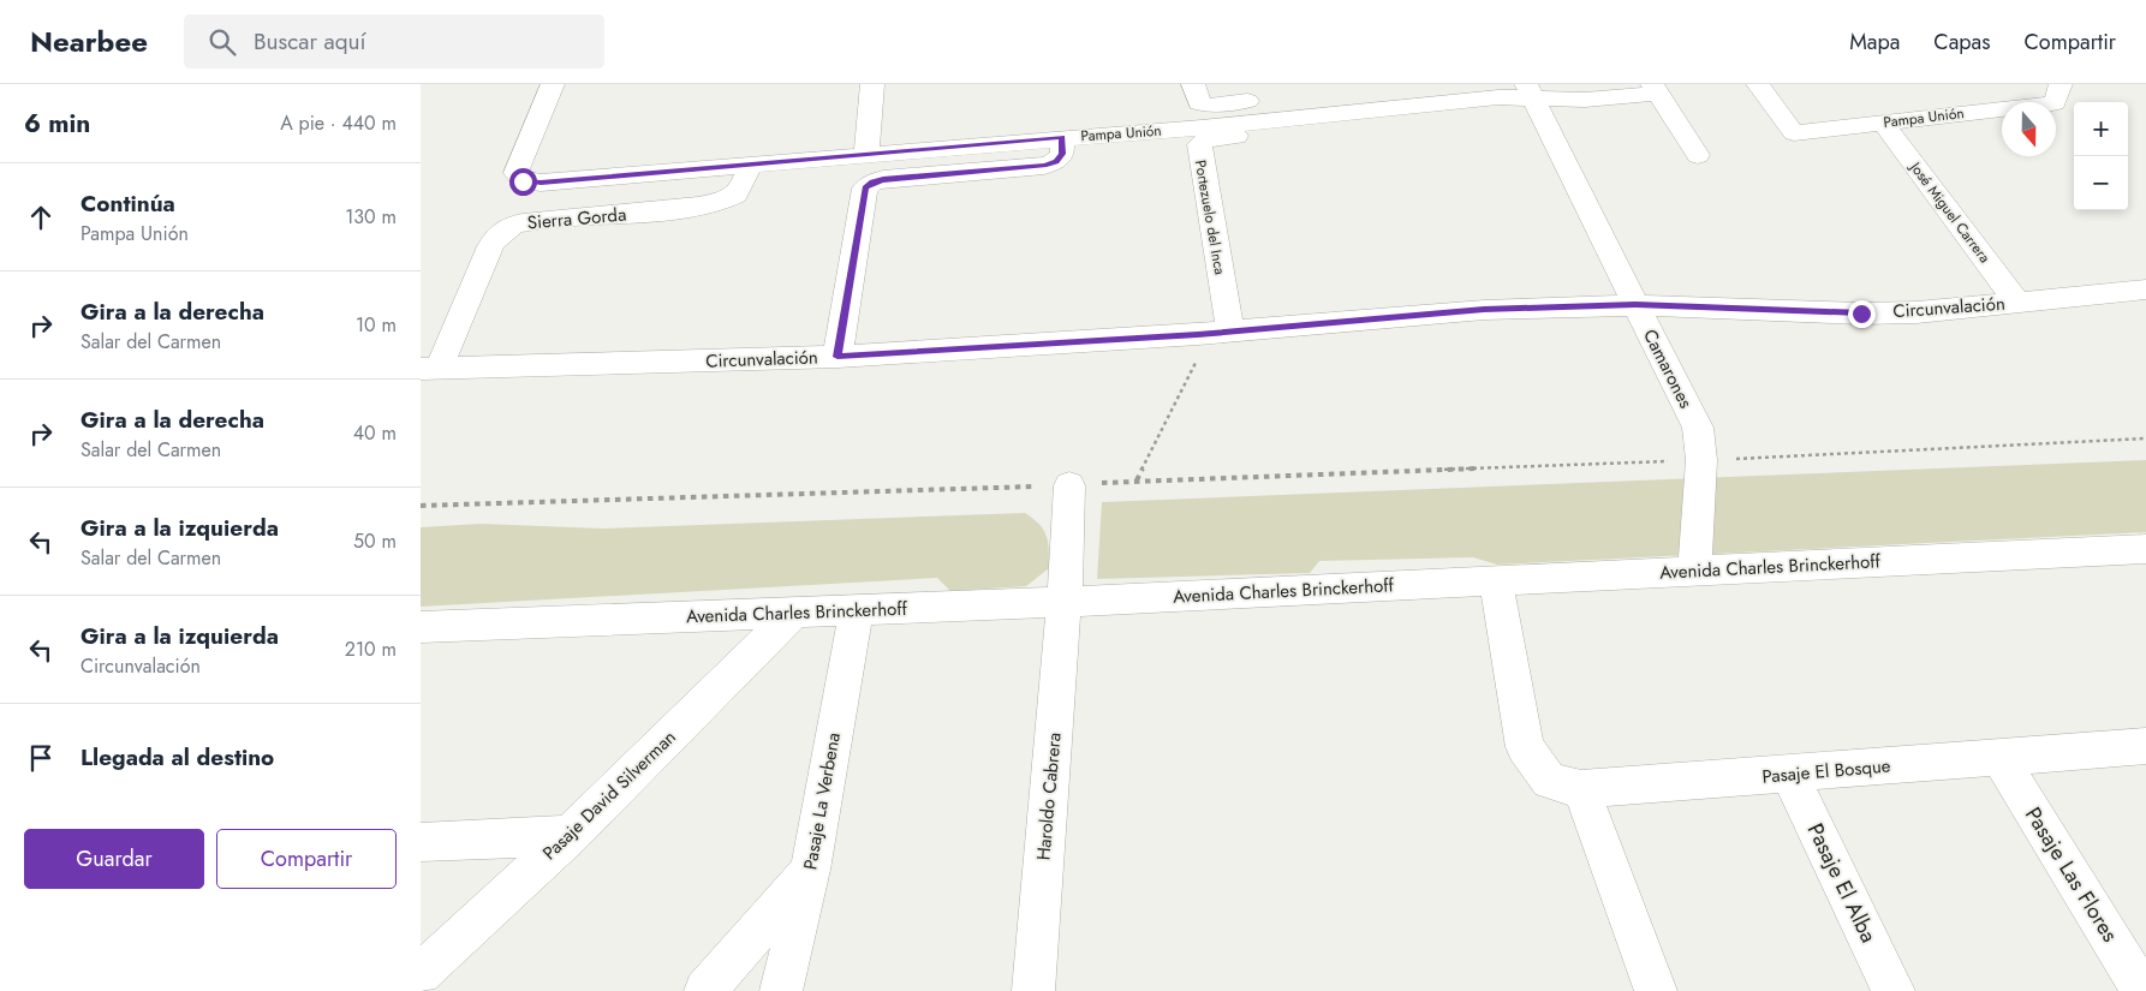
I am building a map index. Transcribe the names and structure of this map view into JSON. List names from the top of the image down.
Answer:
{
  "streets": {
    "street": [
      "Pampa Unión",
      "José Miguel Carrera",
      "Portezuelo del Inca",
      "Sierra Gorda",
      "Circunvalación",
      "Camarones",
      "Avenida Charles Brinckerhoff",
      "Pasaje El Bosque",
      "Pasaje David Silverman",
      "Haroldo Cabrera",
      "Pasaje La Verbena",
      "Pasaje Las Flores",
      "Pasaje El Alba"
    ]
  },
  "crossings": [
    ["Pampa Unión", "José Miguel Carrera"],
    ["Pampa Unión", "Portezuelo del Inca"],
    ["Pampa Unión", "Sierra Gorda"],
    ["Pampa Unión", "Camarones"],
    ["José Miguel Carrera", "Circunvalación"],
    ["Portezuelo del Inca", "Circunvalación"],
    ["Sierra Gorda", "Circunvalación"],
    ["Circunvalación", "Camarones"],
    ["Camarones", "Avenida Charles Brinckerhoff"],
    ["Avenida Charles Brinckerhoff", "Pasaje El Bosque"],
    ["Avenida Charles Brinckerhoff", "Pasaje David Silverman"],
    ["Avenida Charles Brinckerhoff", "Haroldo Cabrera"],
    ["Avenida Charles Brinckerhoff", "Pasaje La Verbena"],
    ["Pasaje El Bosque", "Pasaje Las Flores"],
    ["Pasaje El Bosque", "Pasaje El Alba"]
  ],
  "north": "bottom",
  "page": {
    "header": "Nearbee",
    "search": "Buscar aquí",
    "nav": ["Mapa", "Capas", "Compartir"],
    "heading": ["6 min", "A pie · 440 m"],
    "map_buttons": ["+", "−"],
    "list": [
      ["Continúa", "Pampa Unión", "130 m"],
      ["Gira a la derecha", "Salar del Carmen", "10 m"],
      ["Gira a la derecha", "Salar del Carmen", "40 m"],
      ["Gira a la izquierda", "Salar del Carmen", "50 m"],
      ["Gira a la izquierda", "Circunvalación", "210 m"],
      "Llegada al destino"
    ],
    "buttons": ["Guardar", "Compartir"]
  }
}
